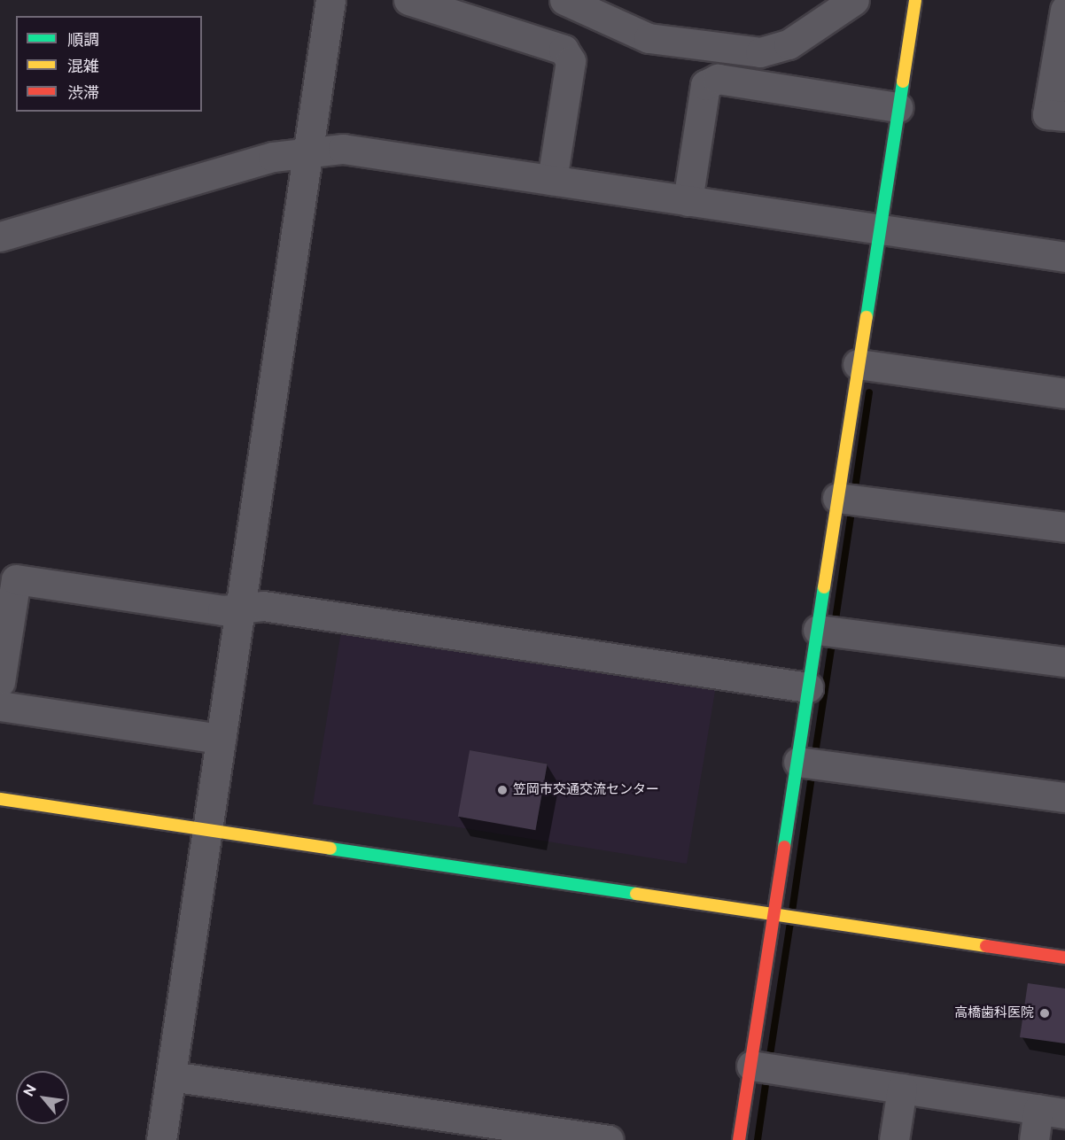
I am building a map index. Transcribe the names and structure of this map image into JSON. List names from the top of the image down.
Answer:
{
  "places": ["笠岡市交通交流センター", "高橋歯科医院"],
  "legend": ["順調", "混雑", "渋滞"],
  "north": "top left"
}
